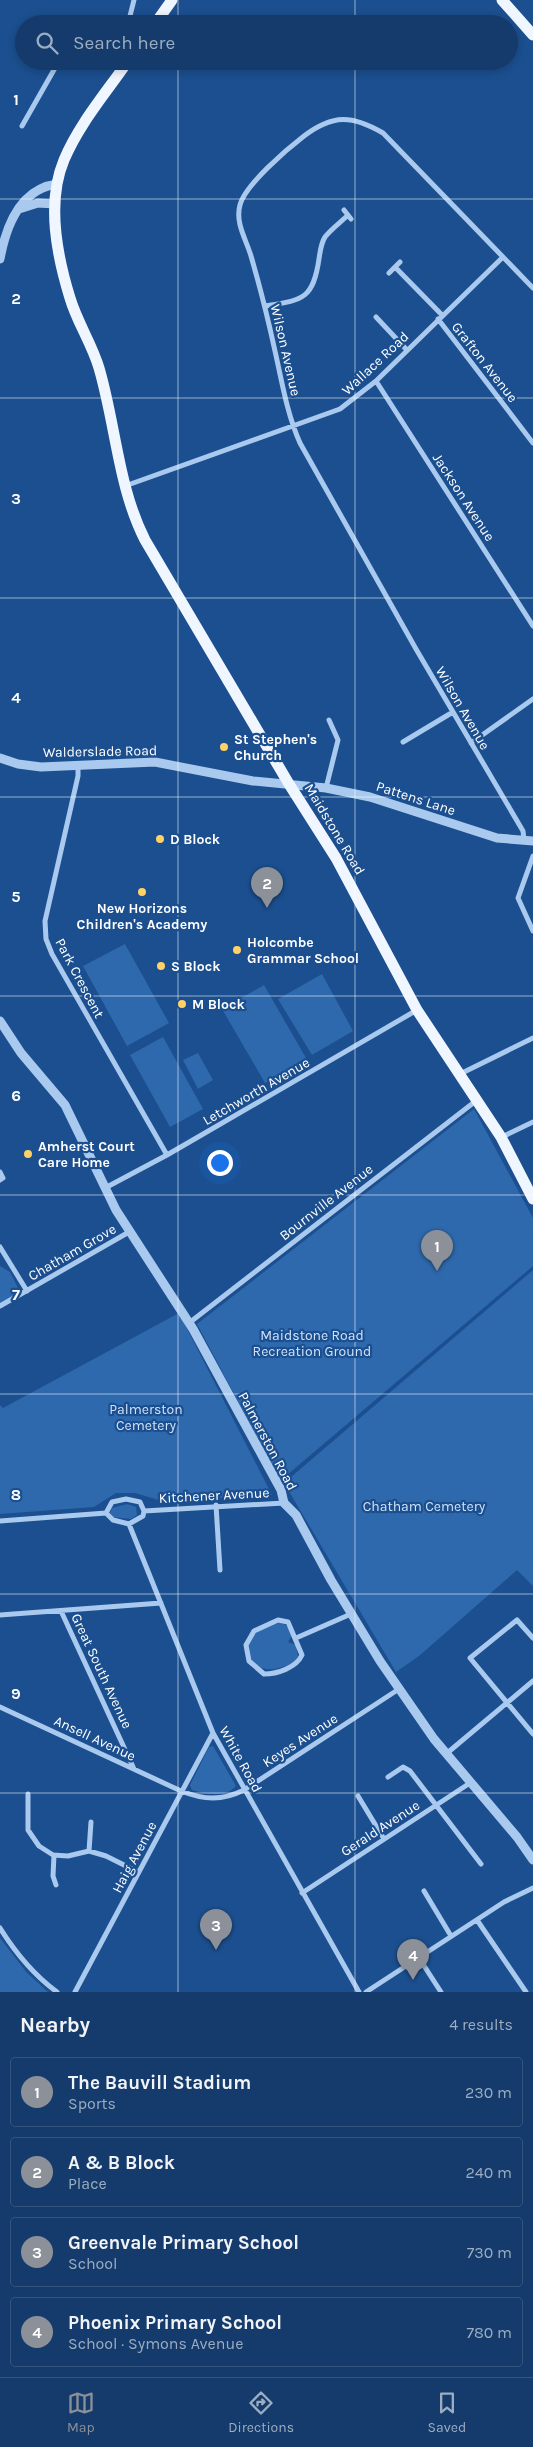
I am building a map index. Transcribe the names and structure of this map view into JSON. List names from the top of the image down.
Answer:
{
  "streets": {
    "main road": ["Maidstone Road"],
    "street": [
      "Wilson Avenue",
      "Grafton Avenue",
      "Wallace Road",
      "Jackson Avenue",
      "Walderslade Road",
      "Pattens Lane",
      "Park Crescent",
      "Letchworth Avenue",
      "Bournville Avenue",
      "Chatham Grove",
      "Palmerston Road",
      "Kitchener Avenue",
      "Great South Avenue",
      "Ansell Avenue",
      "Keyes Avenue",
      "White Road",
      "Gerald Avenue",
      "Haig Avenue"
    ]
  },
  "crossings": [
    ["Wilson Avenue", "Wallace Road"],
    ["Wilson Avenue", "Pattens Lane"],
    ["Grafton Avenue", "Wallace Road"],
    ["Wallace Road", "Jackson Avenue"],
    ["Wallace Road", "Maidstone Road"],
    ["Walderslade Road", "Pattens Lane"],
    ["Walderslade Road", "Maidstone Road"],
    ["Walderslade Road", "Park Crescent"],
    ["Pattens Lane", "Maidstone Road"],
    ["Maidstone Road", "Letchworth Avenue"],
    ["Maidstone Road", "Bournville Avenue"],
    ["Park Crescent", "Letchworth Avenue"],
    ["Letchworth Avenue", "Palmerston Road"],
    ["Bournville Avenue", "Palmerston Road"],
    ["Chatham Grove", "Palmerston Road"],
    ["Palmerston Road", "Kitchener Avenue"],
    ["Palmerston Road", "Keyes Avenue"],
    ["Palmerston Road", "Gerald Avenue"],
    ["Kitchener Avenue", "White Road"],
    ["Great South Avenue", "Ansell Avenue"],
    ["Ansell Avenue", "Keyes Avenue"],
    ["Ansell Avenue", "Haig Avenue"],
    ["Keyes Avenue", "White Road"],
    ["Keyes Avenue", "Haig Avenue"],
    ["White Road", "Gerald Avenue"],
    ["White Road", "Haig Avenue"]
  ],
  "parks": ["Maidstone Road Recreation Ground", "Palmerston Cemetery", "Chatham Cemetery"],
  "places": [
    "St Stephen's Church",
    "D Block",
    "New Horizons Children's Academy",
    "Holcombe Grammar School",
    "S Block",
    "M Block",
    "Amherst Court Care Home"
  ],
  "page": {
    "search": "Search here",
    "pins": [
      "2",
      "1",
      "3",
      "4"
    ],
    "heading": ["Nearby", "4 results"],
    "list": [
      {
        "mark": "1",
        "name": "The Bauvill Stadium",
        "note": "Sports",
        "value": "230 m"
      },
      {
        "mark": "2",
        "name": "A & B Block",
        "note": "Place",
        "value": "240 m"
      },
      {
        "mark": "3",
        "name": "Greenvale Primary School",
        "note": "School",
        "value": "730 m"
      },
      {
        "mark": "4",
        "name": "Phoenix Primary School",
        "note": "School · Symons Avenue",
        "value": "780 m"
      }
    ],
    "nav": ["Map", "Directions", "Saved"]
  },
  "grid": {
    "rows": [
      "1",
      "2",
      "3",
      "4",
      "5",
      "6",
      "7",
      "8",
      "9"
    ]
  }
}
